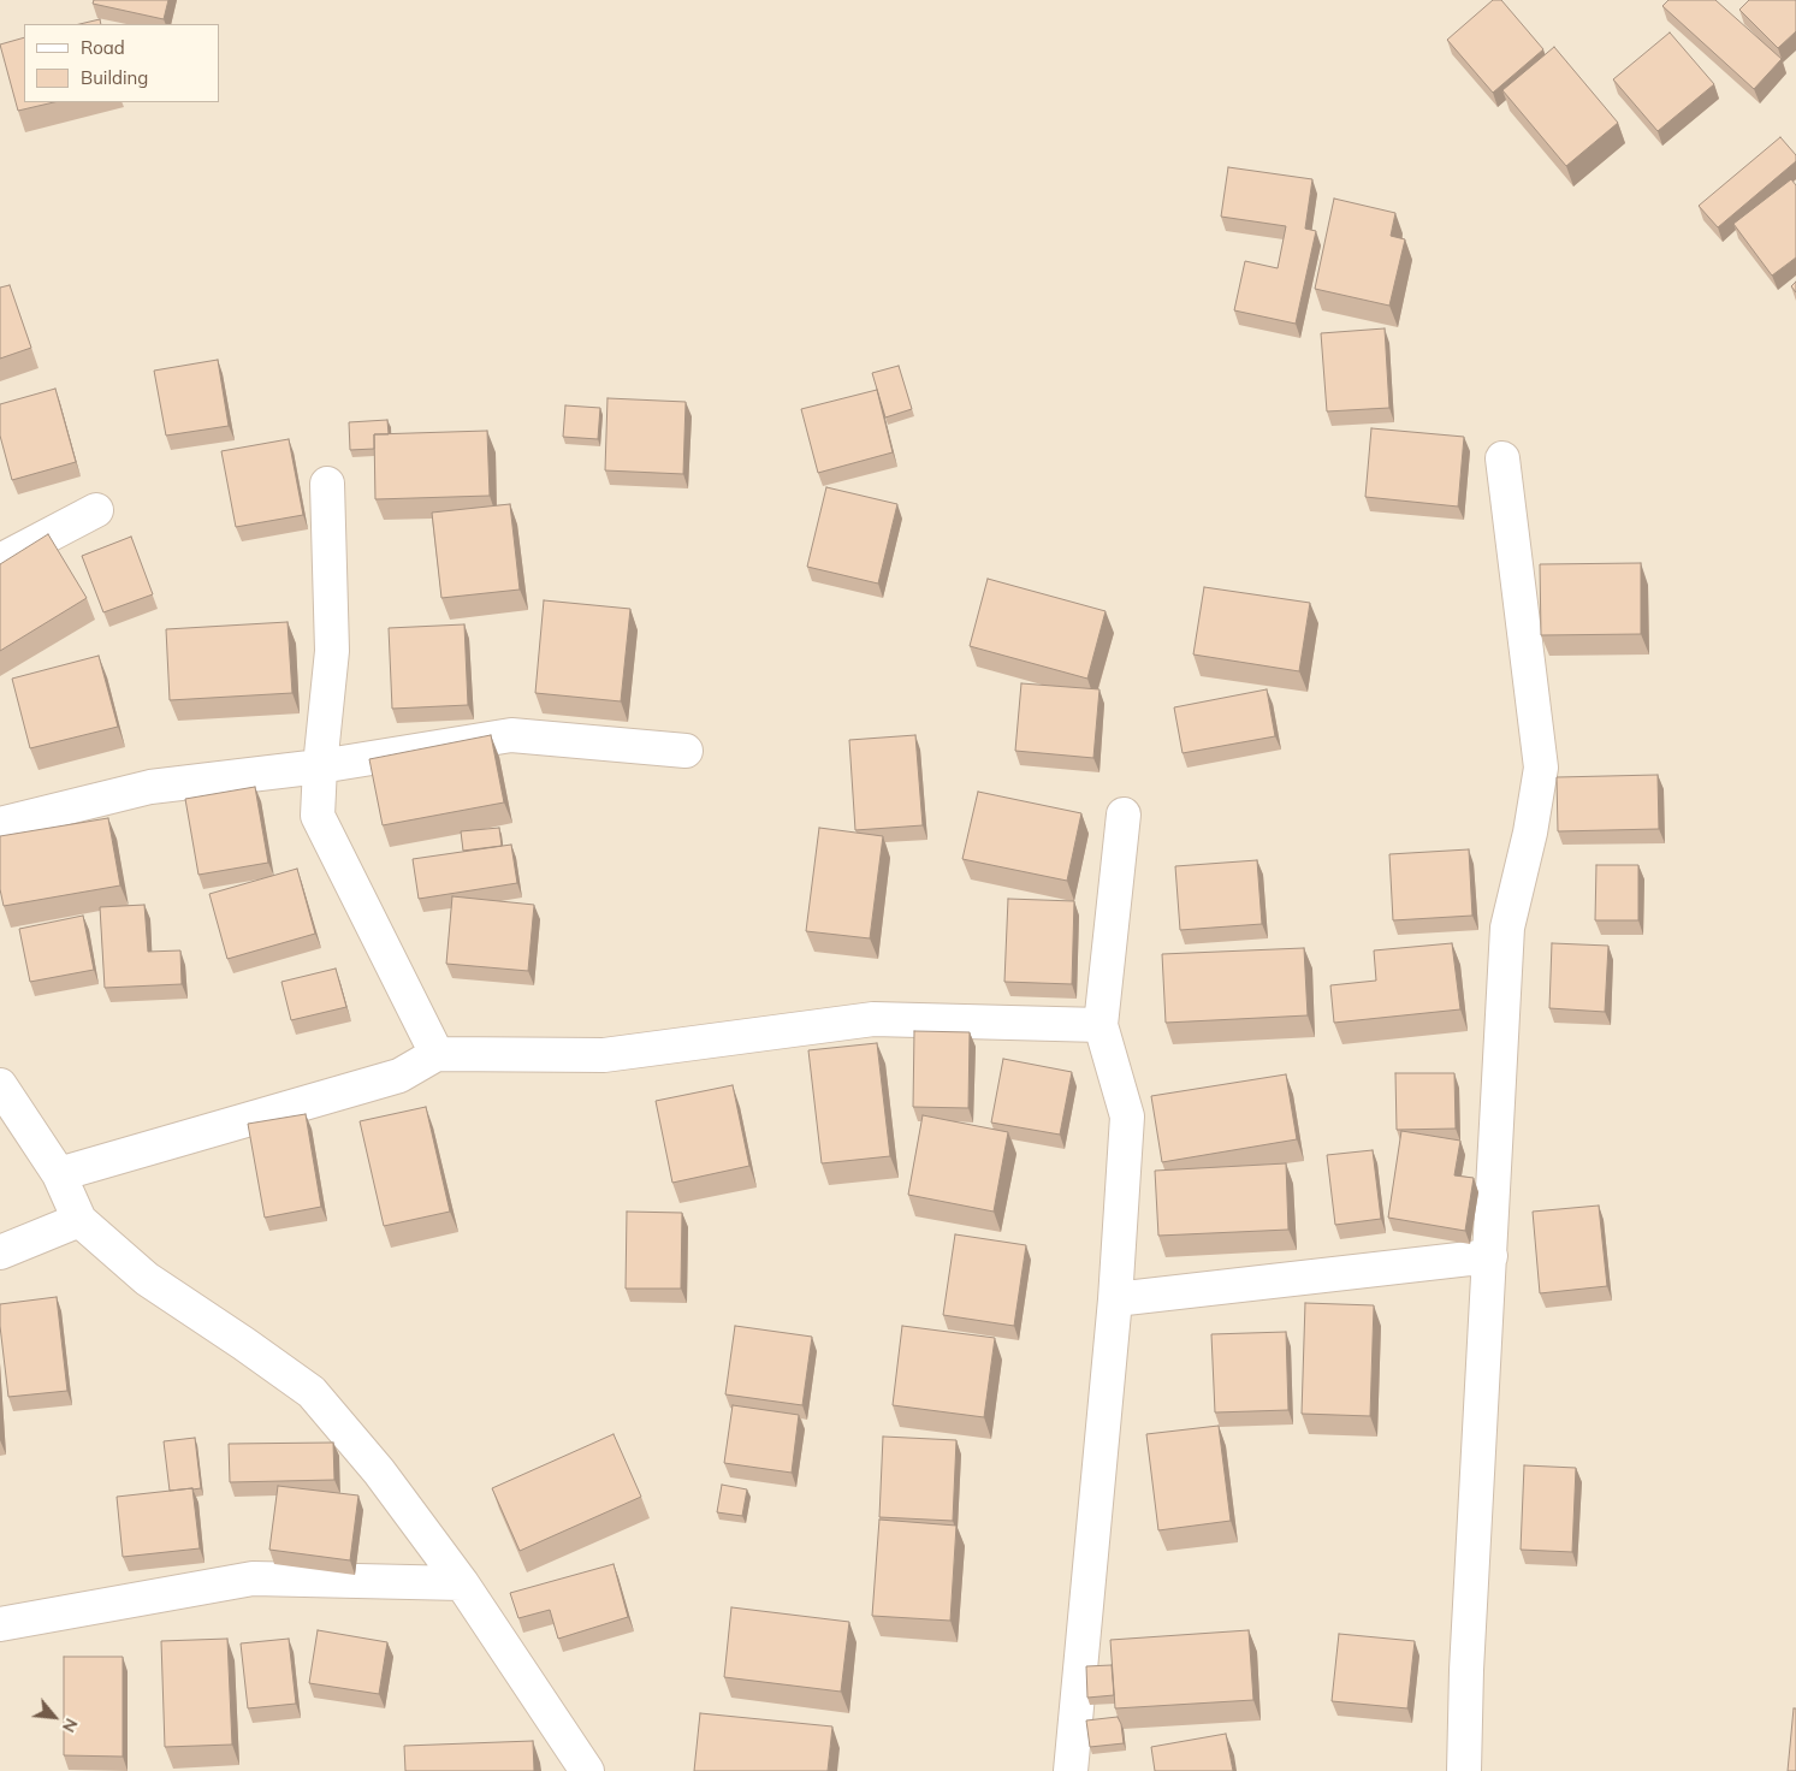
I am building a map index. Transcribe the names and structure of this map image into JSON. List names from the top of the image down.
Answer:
{
  "legend": ["Road", "Building"],
  "north": "bottom right"
}
